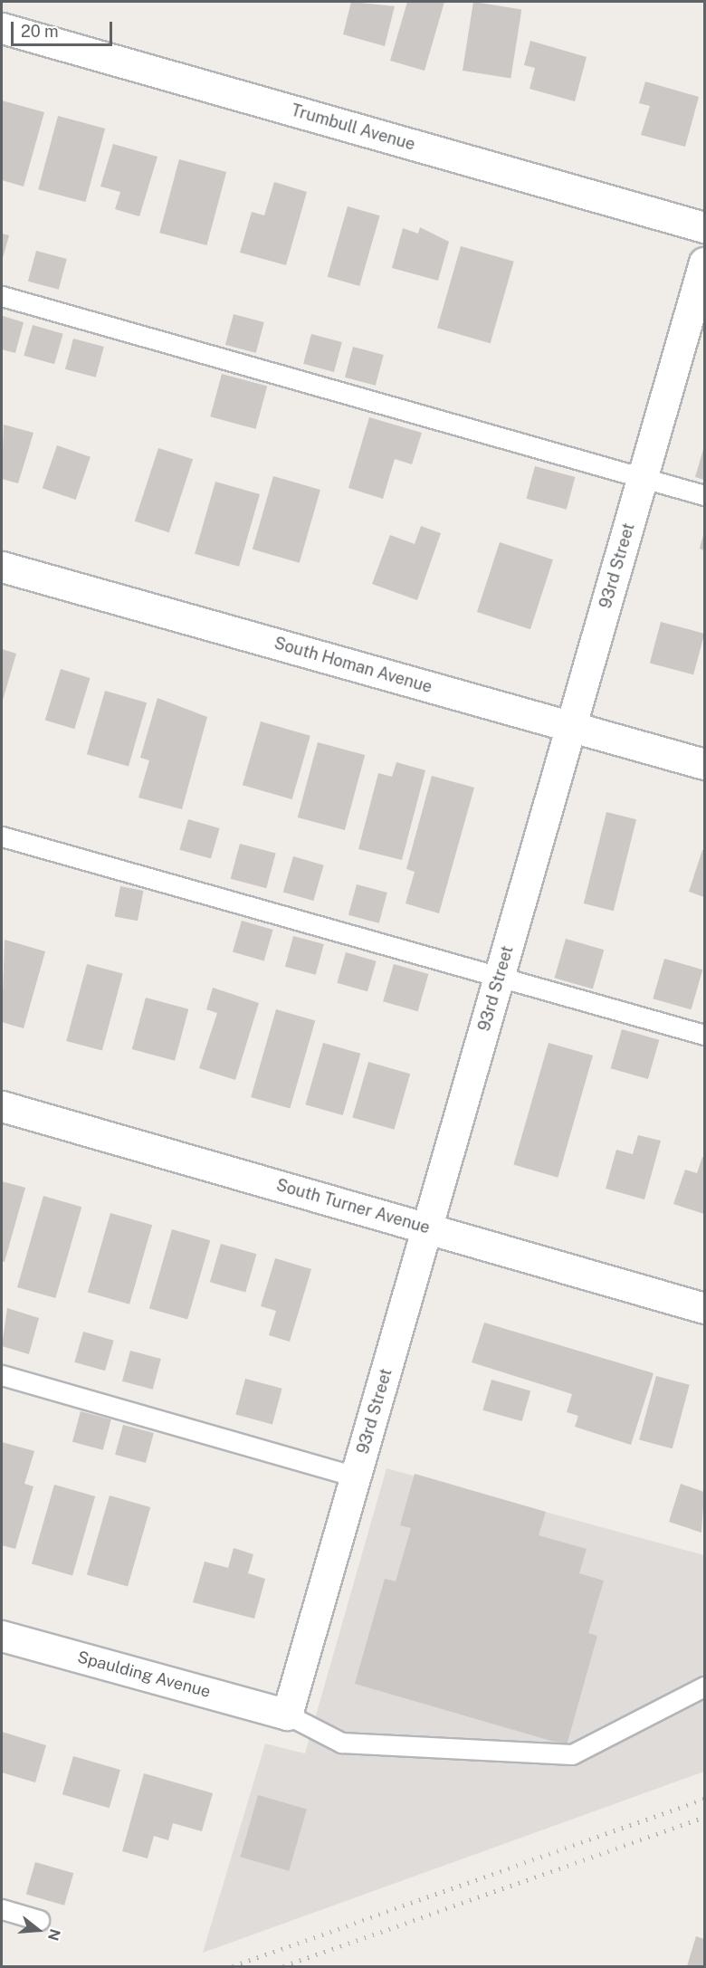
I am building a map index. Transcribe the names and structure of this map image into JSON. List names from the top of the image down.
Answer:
{
  "streets": {
    "street": [
      "Trumbull Avenue",
      "93rd Street",
      "South Homan Avenue",
      "South Turner Avenue",
      "Spaulding Avenue"
    ]
  },
  "crossings": [
    ["93rd Street", "South Homan Avenue"],
    ["93rd Street", "South Turner Avenue"],
    ["93rd Street", "Spaulding Avenue"]
  ],
  "scale_bar": "20 m",
  "north": "right"
}
